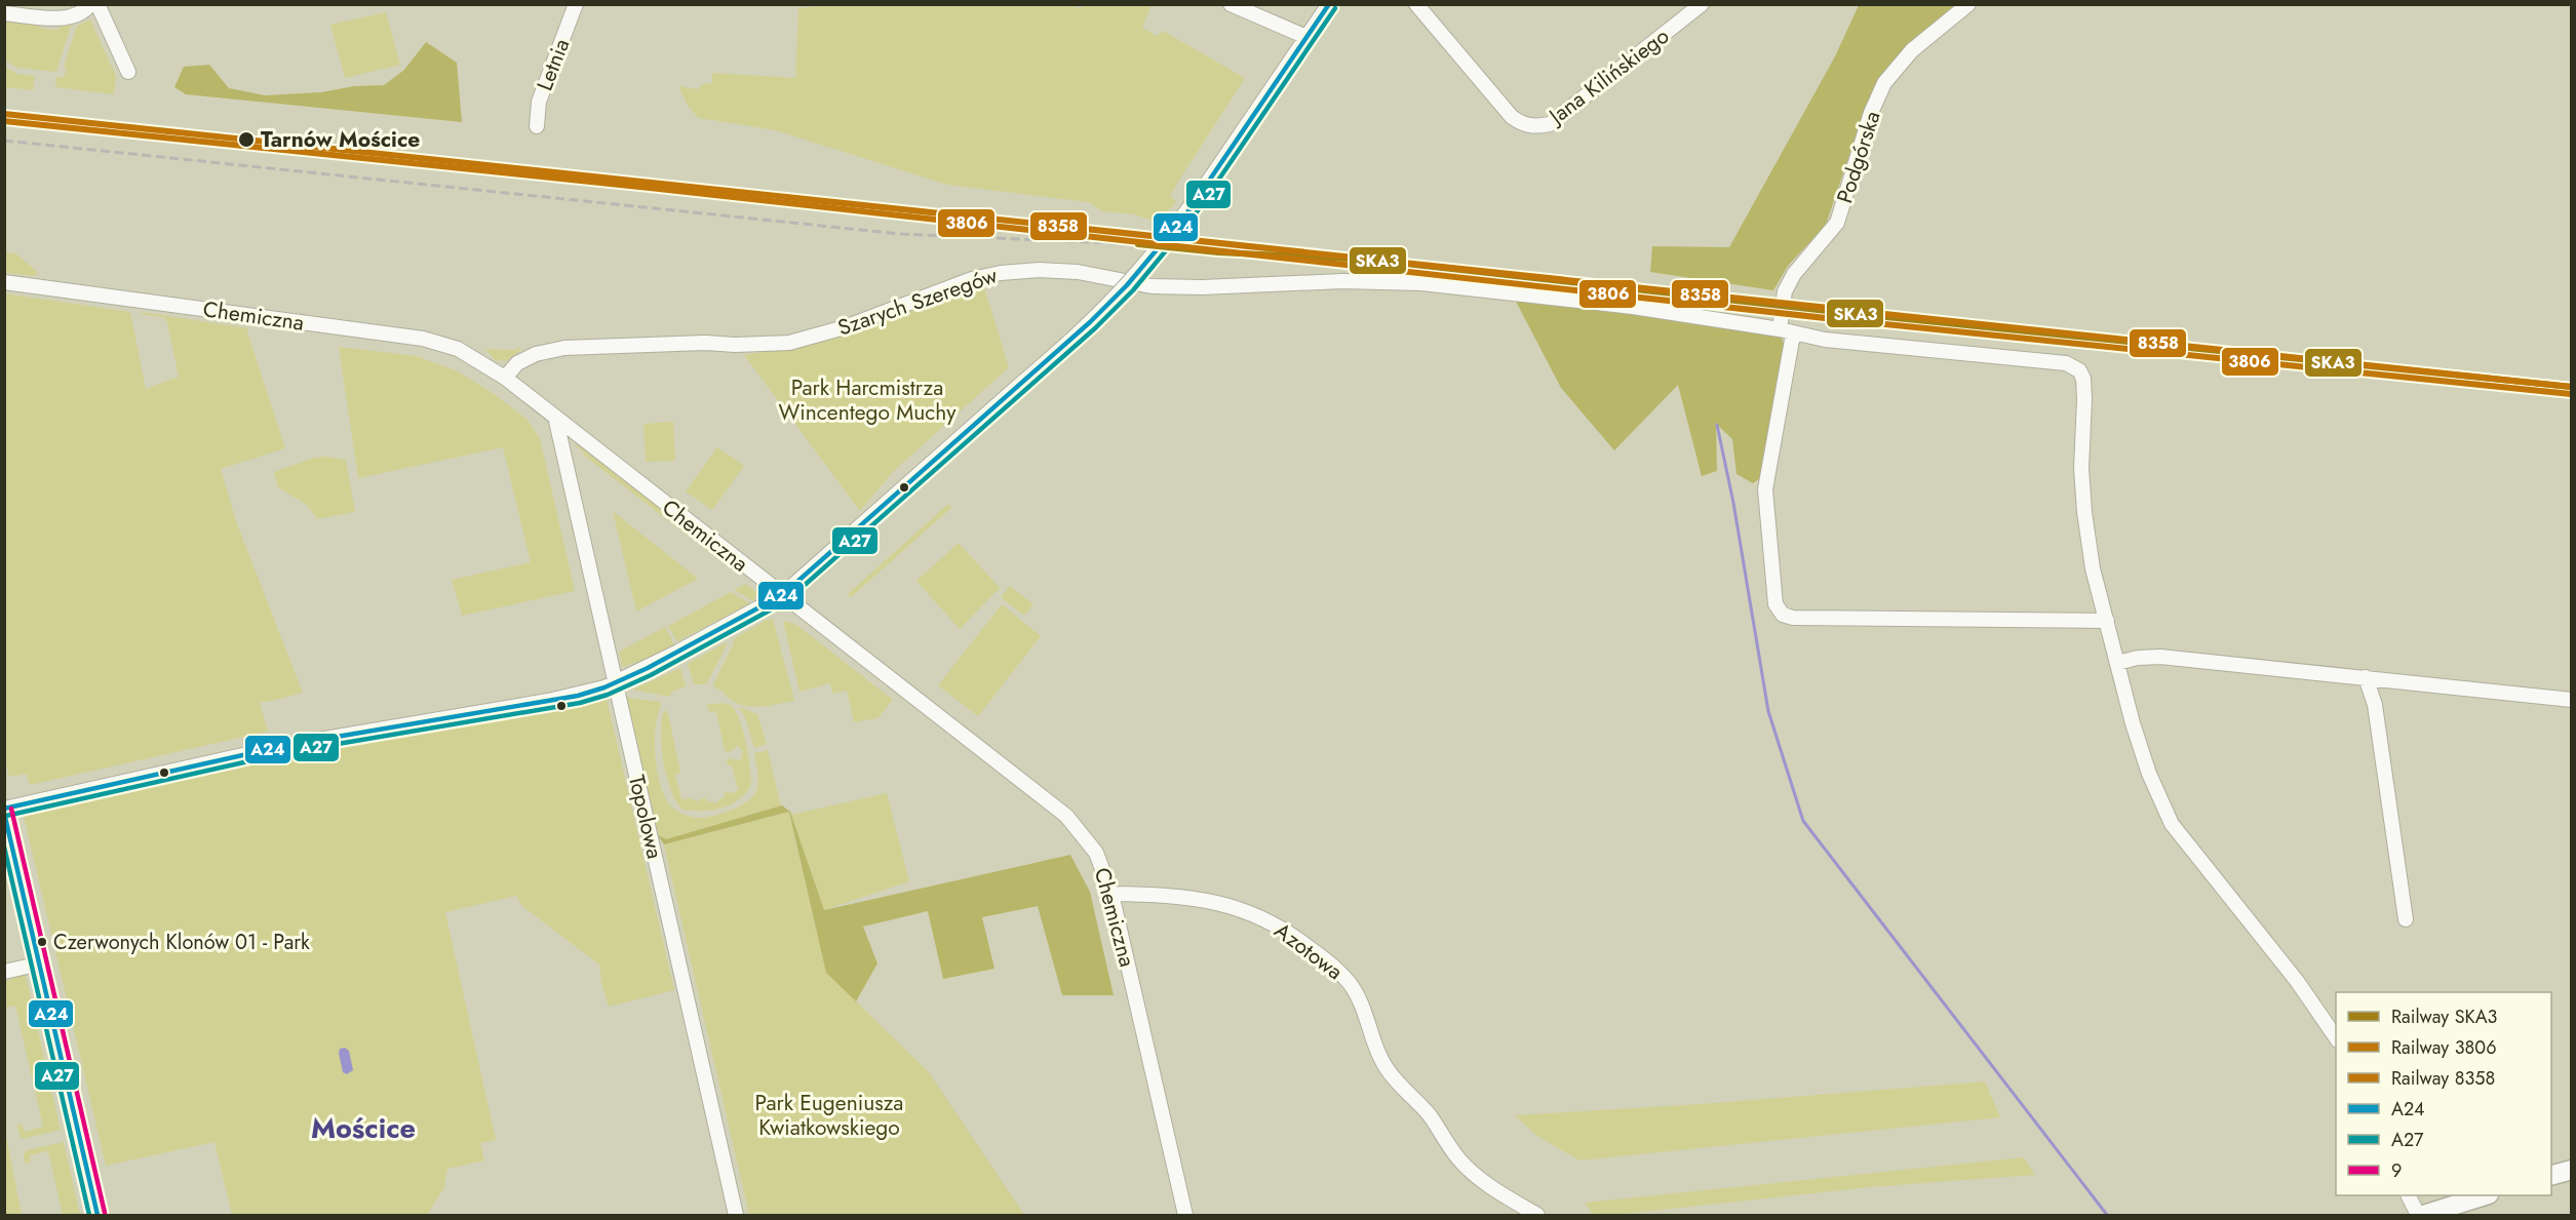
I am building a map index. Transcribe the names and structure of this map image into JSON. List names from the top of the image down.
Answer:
{
  "streets": {
    "street": [
      "Letnia",
      "Jana Kilińskiego",
      "Podgórska",
      "Szarych Szeregów",
      "Chemiczna",
      "Topolowa",
      "Azotowa"
    ]
  },
  "crossings": [
    ["Podgórska", "Szarych Szeregów"],
    ["Szarych Szeregów", "Chemiczna"],
    ["Chemiczna", "Topolowa"],
    ["Chemiczna", "Azotowa"]
  ],
  "districts": ["Mościce"],
  "parks": ["Park Harcmistrza Wincentego Muchy", "Park Eugeniusza Kwiatkowskiego"],
  "places": ["Tarnów Mościce", "Czerwonych Klonów 01 - Park"],
  "lines": [
    "transit line A24",
    "transit line A27",
    "rail line 8358",
    "rail line 3806",
    "rail line SKA3",
    "transit line 9"
  ],
  "legend": [
    "Railway SKA3",
    "Railway 3806",
    "Railway 8358",
    "A24",
    "A27",
    "9"
  ]
}
